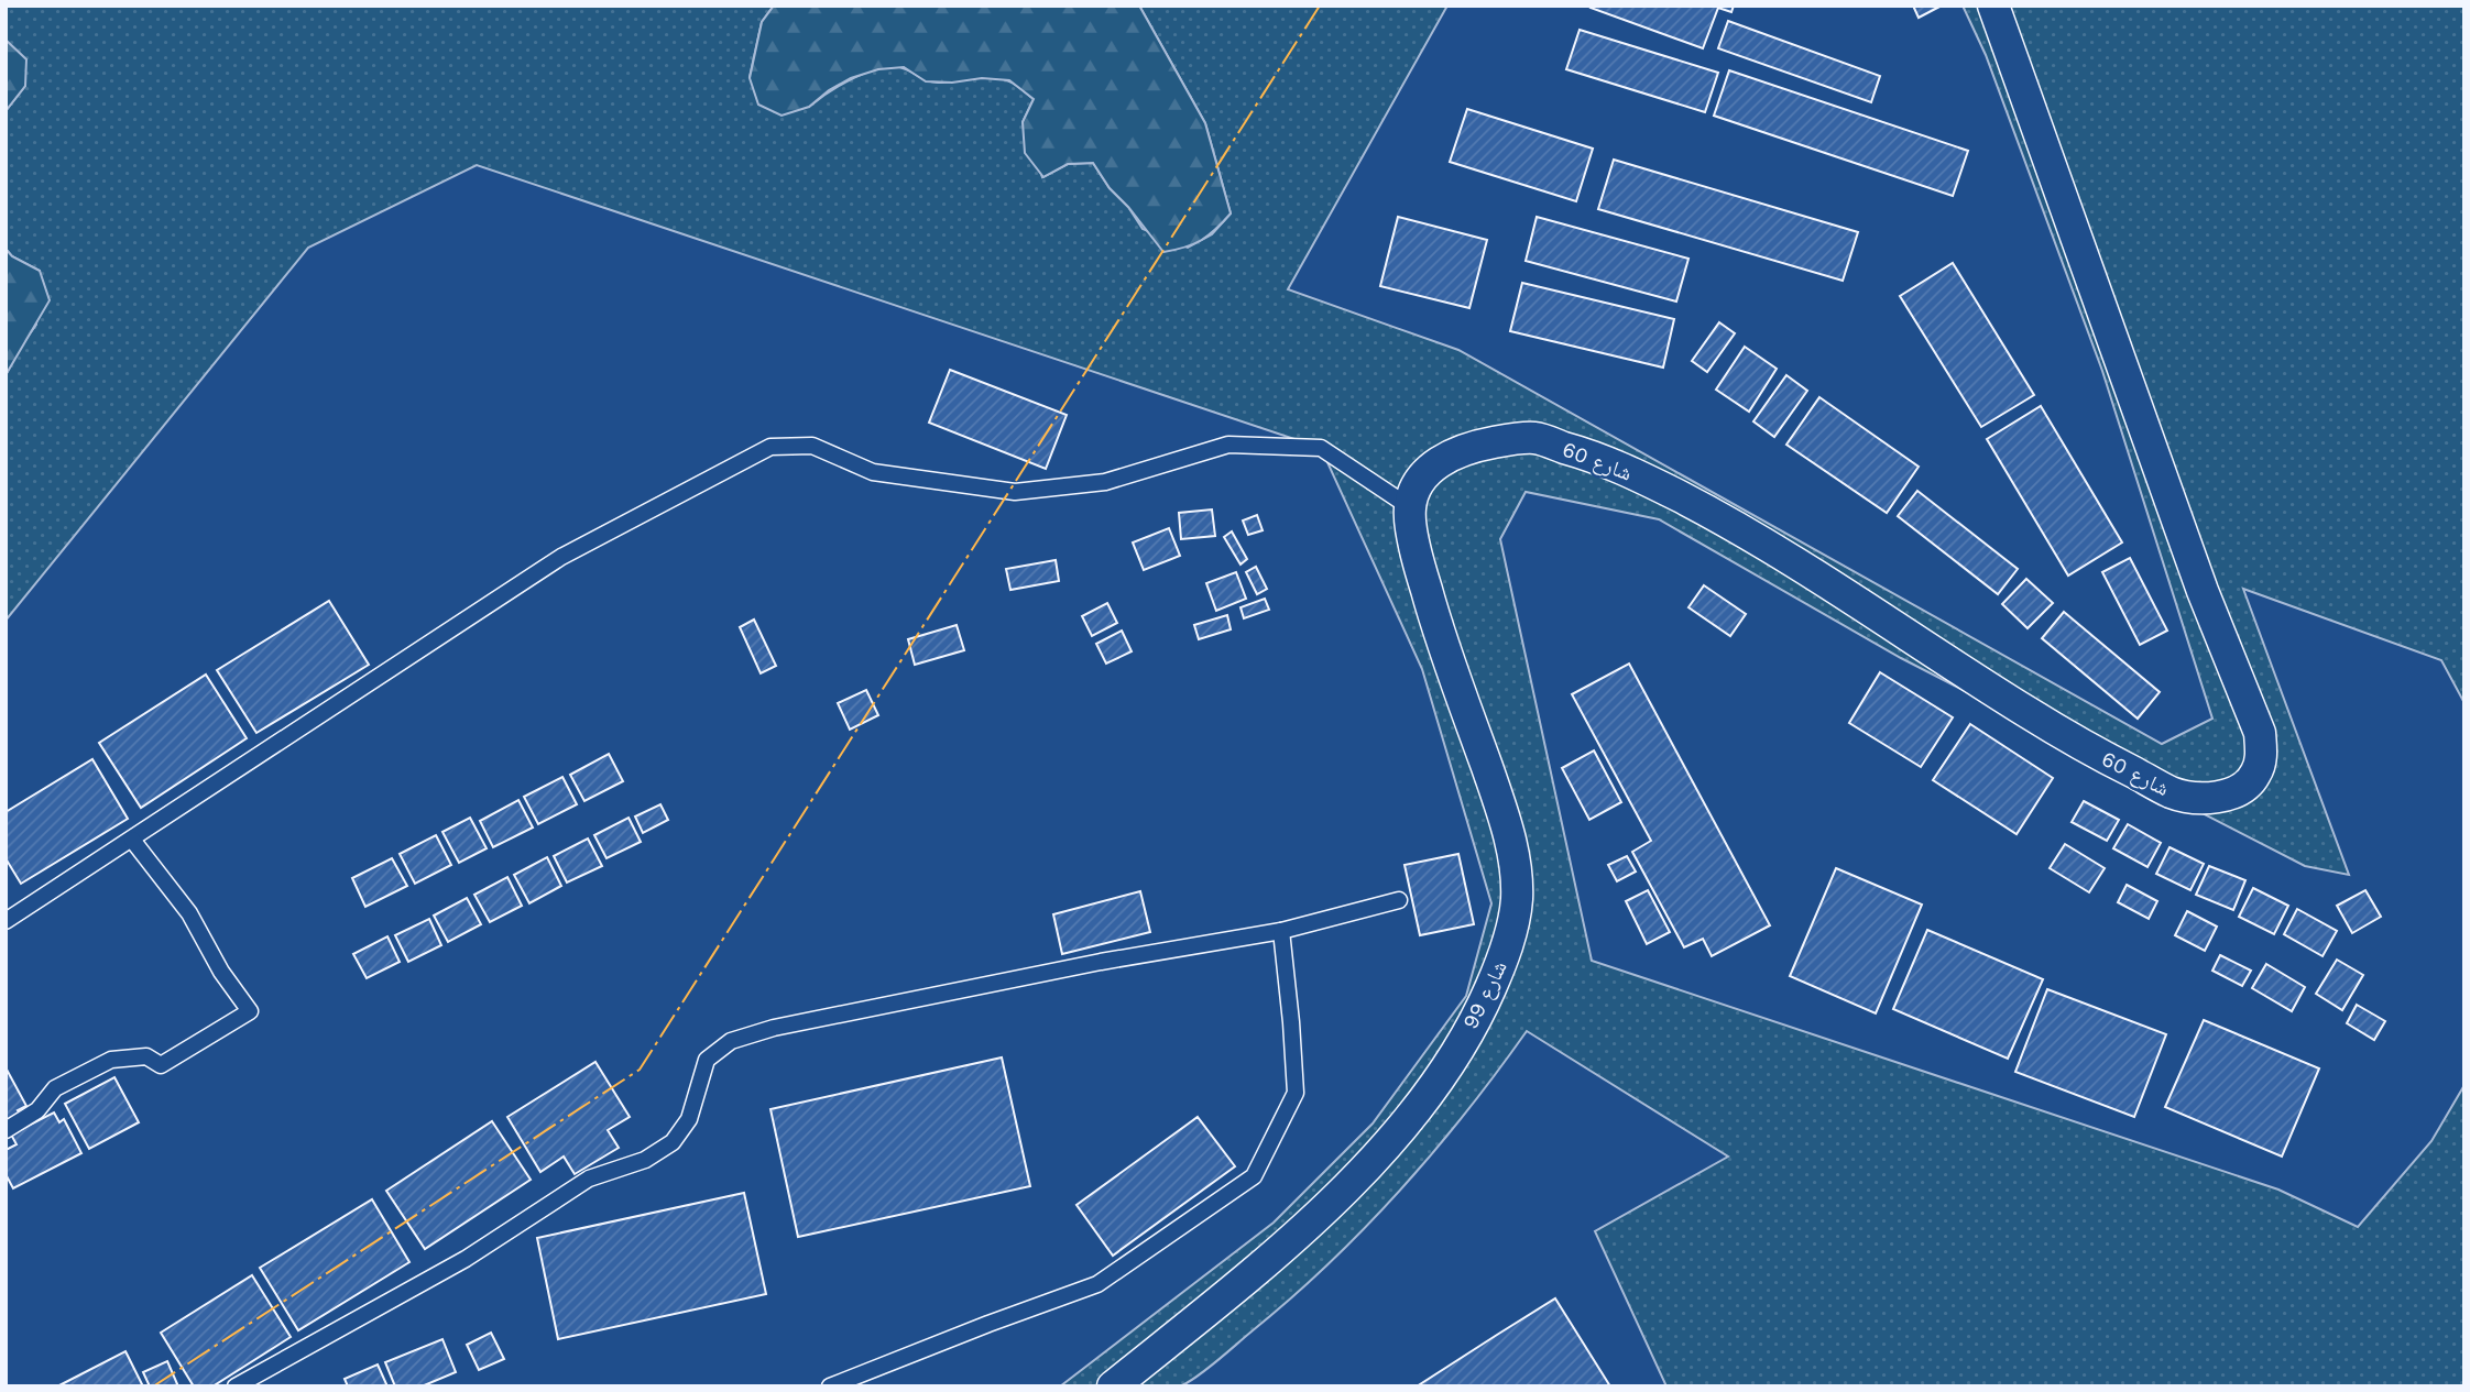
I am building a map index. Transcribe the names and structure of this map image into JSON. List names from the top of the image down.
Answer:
{
  "streets": {
    "street": ["شارع 60", "شارع 99"]
  },
  "crossings": [
    ["شارع 60", "شارع 99"]
  ]
}
